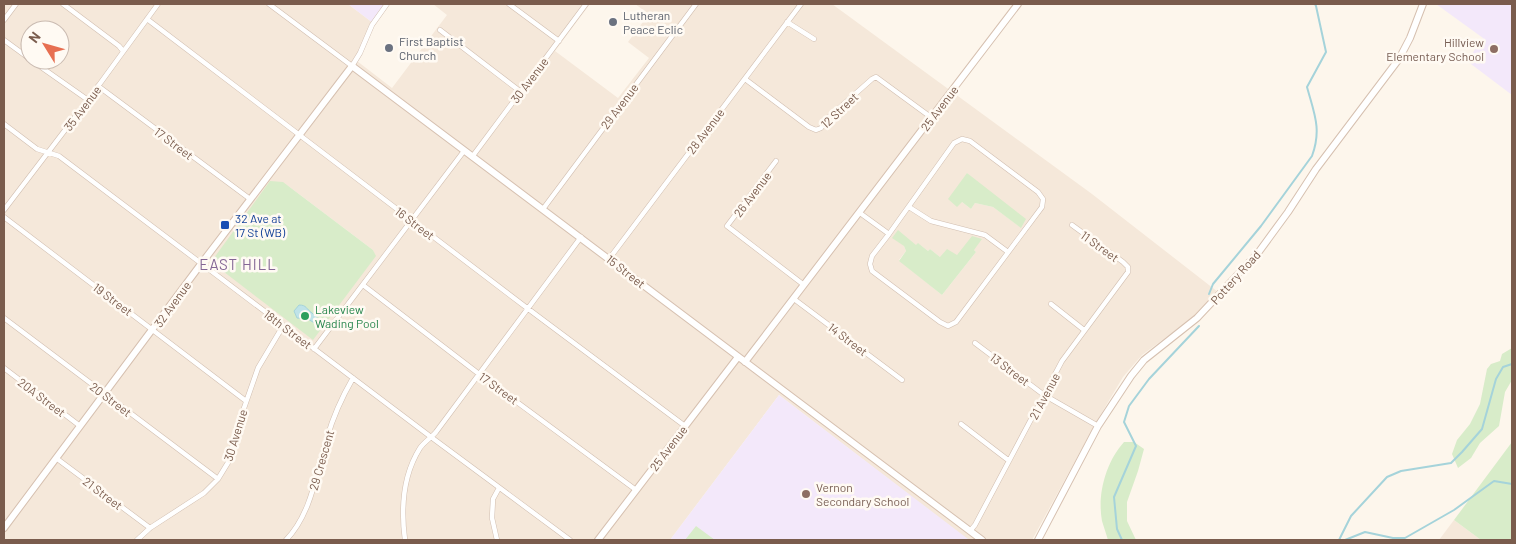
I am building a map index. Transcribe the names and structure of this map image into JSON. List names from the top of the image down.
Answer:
{
  "streets": {
    "street": [
      "30 Avenue",
      "29 Avenue",
      "35 Avenue",
      "25 Avenue",
      "12 Street",
      "28 Avenue",
      "17 Street",
      "26 Avenue",
      "16 Street",
      "11 Street",
      "15 Street",
      "Pottery Road",
      "19 Street",
      "32 Avenue",
      "18th Street",
      "14 Street",
      "13 Street",
      "21 Avenue",
      "20A Street",
      "20 Street",
      "29 Crescent",
      "21 Street"
    ]
  },
  "crossings": [
    ["30 Avenue", "15 Street"],
    ["30 Avenue", "19 Street"],
    ["30 Avenue", "18th Street"],
    ["30 Avenue", "20 Street"],
    ["30 Avenue", "21 Street"],
    ["29 Avenue", "15 Street"],
    ["35 Avenue", "17 Street"],
    ["35 Avenue", "16 Street"],
    ["35 Avenue", "18th Street"],
    ["25 Avenue", "12 Street"],
    ["25 Avenue", "17 Street"],
    ["25 Avenue", "26 Avenue"],
    ["25 Avenue", "16 Street"],
    ["25 Avenue", "15 Street"],
    ["25 Avenue", "14 Street"],
    ["12 Street", "28 Avenue"],
    ["28 Avenue", "15 Street"],
    ["17 Street", "32 Avenue"],
    ["16 Street", "32 Avenue"],
    ["11 Street", "21 Avenue"],
    ["15 Street", "32 Avenue"],
    ["15 Street", "21 Avenue"],
    ["Pottery Road", "13 Street"],
    ["19 Street", "32 Avenue"],
    ["32 Avenue", "18th Street"],
    ["32 Avenue", "20A Street"],
    ["32 Avenue", "20 Street"],
    ["32 Avenue", "21 Street"],
    ["18th Street", "29 Crescent"],
    ["13 Street", "21 Avenue"]
  ],
  "districts": ["EAST HILL"],
  "places": {
    "other": [
      "Lutheran Peace Eclic",
      "First Baptist Church",
      "Hillview Elementary School",
      "Lakeview Wading Pool",
      "Vernon Secondary School"
    ],
    "transit": ["32 Ave at 17 St (WB)"]
  },
  "north": "top left"
}
